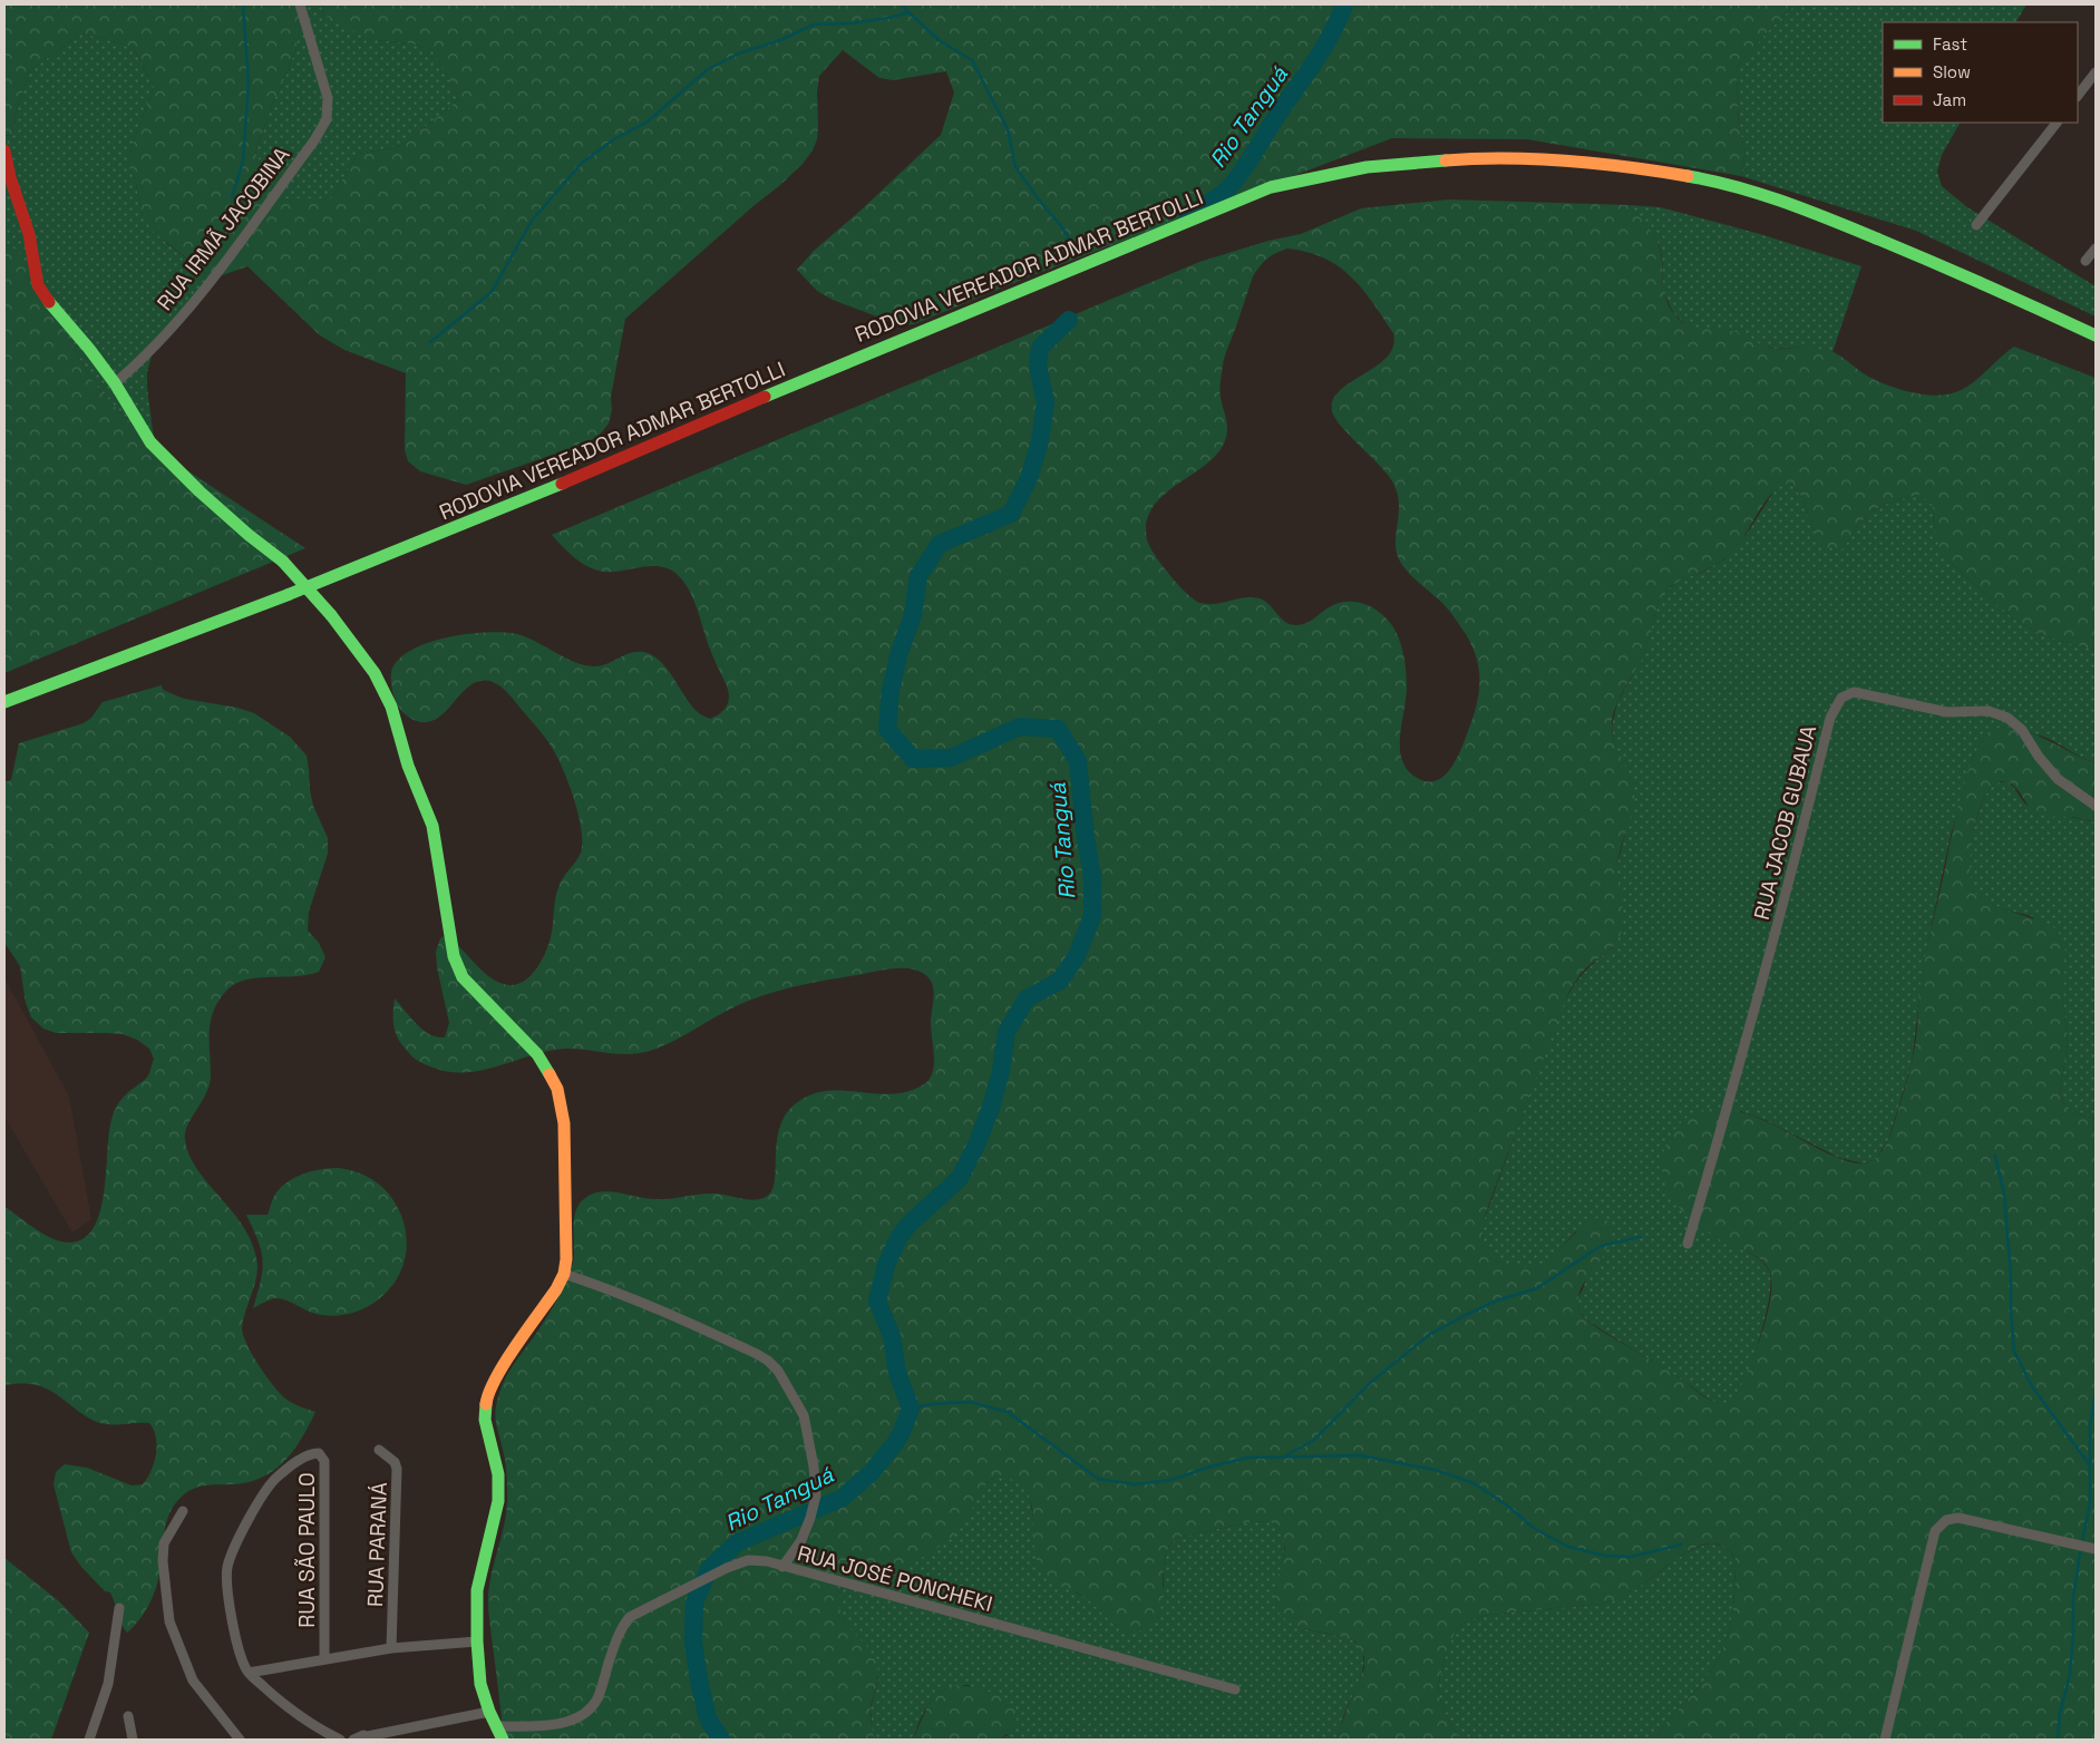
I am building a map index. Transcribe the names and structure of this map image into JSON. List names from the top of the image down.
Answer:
{
  "streets": {
    "main road": ["RODOVIA VEREADOR ADMAR BERTOLLI"],
    "street": [
      "RUA IRMÃ JACOBINA",
      "RUA JACOB GUBAUA",
      "RUA PARANÁ",
      "RUA SÃO PAULO",
      "RUA JOSÉ PONCHEKI"
    ]
  },
  "water": ["Rio Tanguá"],
  "legend": ["Fast", "Slow", "Jam"]
}
